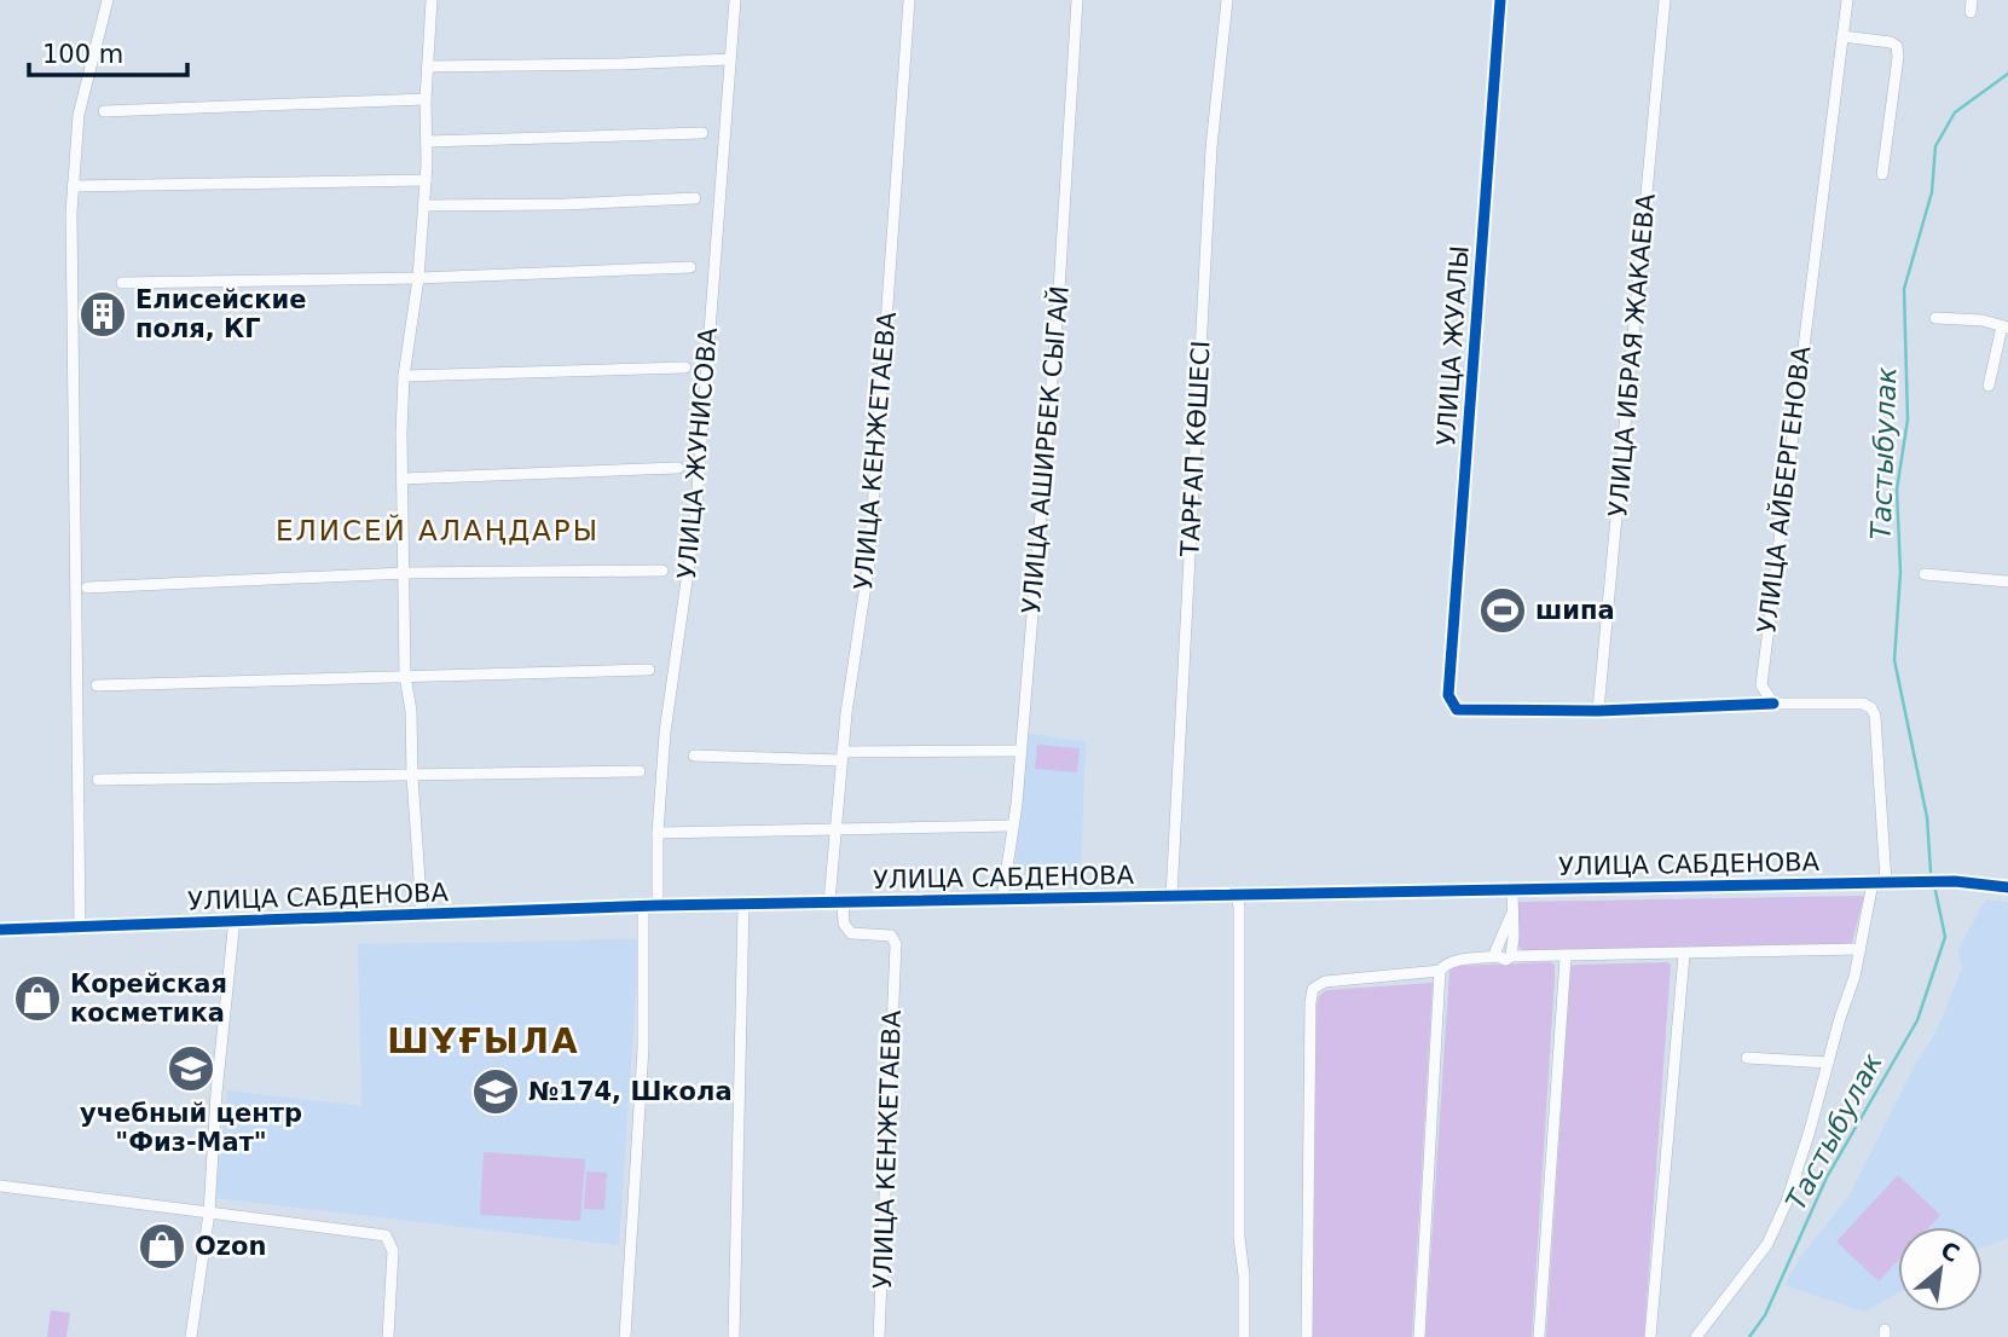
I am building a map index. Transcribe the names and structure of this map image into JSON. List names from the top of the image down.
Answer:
{
  "streets": {
    "street": [
      "УЛИЦА ЖУАЛЫ",
      "УЛИЦА ИБРАЯ ЖАКАЕВА",
      "ТАРҒАП КӨШЕСІ",
      "УЛИЦА АШИРБЕК СЫГАЙ",
      "УЛИЦА КЕНЖЕТАЕВА",
      "УЛИЦА ЖУНИСОВА",
      "УЛИЦА АЙБЕРГЕНОВА",
      "УЛИЦА САБДЕНОВА"
    ]
  },
  "crossings": [
    ["УЛИЦА ЖУАЛЫ", "УЛИЦА ИБРАЯ ЖАКАЕВА"],
    ["ТАРҒАП КӨШЕСІ", "УЛИЦА САБДЕНОВА"],
    ["УЛИЦА АШИРБЕК СЫГАЙ", "УЛИЦА САБДЕНОВА"],
    ["УЛИЦА КЕНЖЕТАЕВА", "УЛИЦА САБДЕНОВА"],
    ["УЛИЦА ЖУНИСОВА", "УЛИЦА САБДЕНОВА"]
  ],
  "districts": ["ЕЛИСЕЙ АЛАҢДАРЫ", "ШҰҒЫЛА"],
  "water": ["Тастыбулак"],
  "places": {
    "building": ["Елисейские поля, КГ"],
    "sports": ["шипа"],
    "shop": ["Корейская косметика", "Ozon"],
    "school or university": ["учебный центр \"Физ-Мат\"", "№174, Школа"]
  },
  "scale_bar": "100 m",
  "north": "top right"
}
